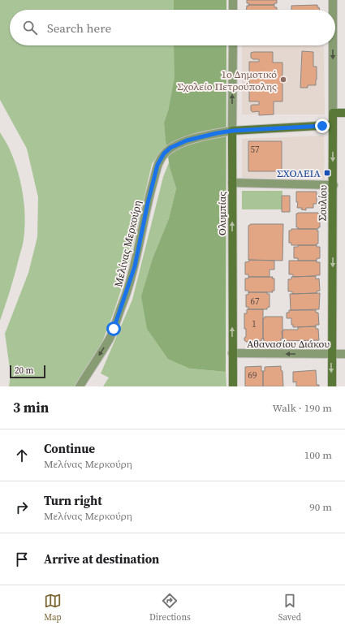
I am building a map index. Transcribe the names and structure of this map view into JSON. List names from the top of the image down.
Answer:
{
  "streets": {
    "street": [
      "Σουλίου",
      "Ολυμπίας",
      "Μελίνας Μερκούρη",
      "Αθανασίου Διάκου"
    ]
  },
  "crossings": [
    ["Σουλίου", "Μελίνας Μερκούρη"],
    ["Σουλίου", "Αθανασίου Διάκου"],
    ["Ολυμπίας", "Μελίνας Μερκούρη"],
    ["Ολυμπίας", "Αθανασίου Διάκου"]
  ],
  "one_way": [
    "Σουλίου",
    "Ολυμπίας",
    "Μελίνας Μερκούρη",
    "Αθανασίου Διάκου"
  ],
  "places": {
    "other": ["1ο Δημοτικό Σχολείο Πετρούπολης"],
    "transit": ["ΣΧΟΛΕΙΑ"]
  },
  "house_numbers": [
    "57",
    "67",
    "1",
    "69"
  ],
  "scale_bar": "20 m",
  "page": {
    "search": "Search here",
    "scale": "20 m",
    "heading": ["3 min", "Walk · 190 m"],
    "list": [
      ["Continue", "Μελίνας Μερκούρη", "100 m"],
      ["Turn right", "Μελίνας Μερκούρη", "90 m"],
      "Arrive at destination"
    ],
    "nav": ["Map", "Directions", "Saved"]
  }
}
